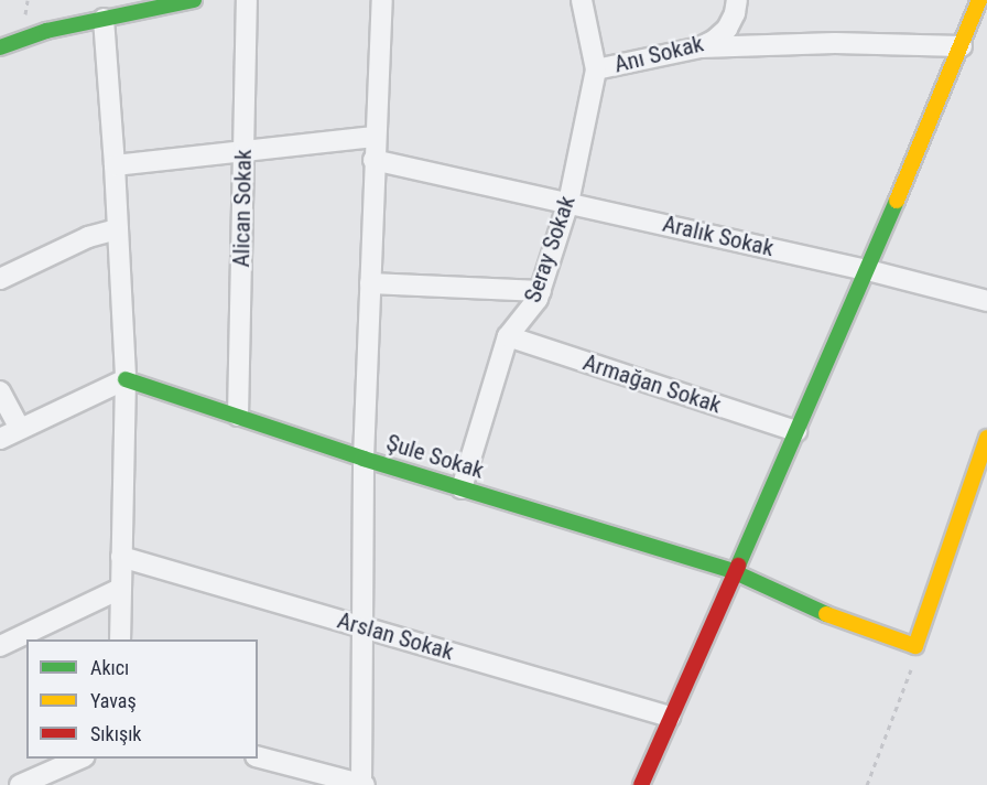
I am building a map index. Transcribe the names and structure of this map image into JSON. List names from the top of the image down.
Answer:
{
  "streets": {
    "street": [
      "Anı Sokak",
      "Alican Sokak",
      "Aralık Sokak",
      "Seray Sokak",
      "Armağan Sokak",
      "Şule Sokak",
      "Arslan Sokak"
    ]
  },
  "crossings": [
    ["Anı Sokak", "Seray Sokak"],
    ["Alican Sokak", "Şule Sokak"],
    ["Aralık Sokak", "Seray Sokak"],
    ["Seray Sokak", "Armağan Sokak"],
    ["Seray Sokak", "Şule Sokak"]
  ],
  "legend": ["Akıcı", "Yavaş", "Sıkışık"]
}
